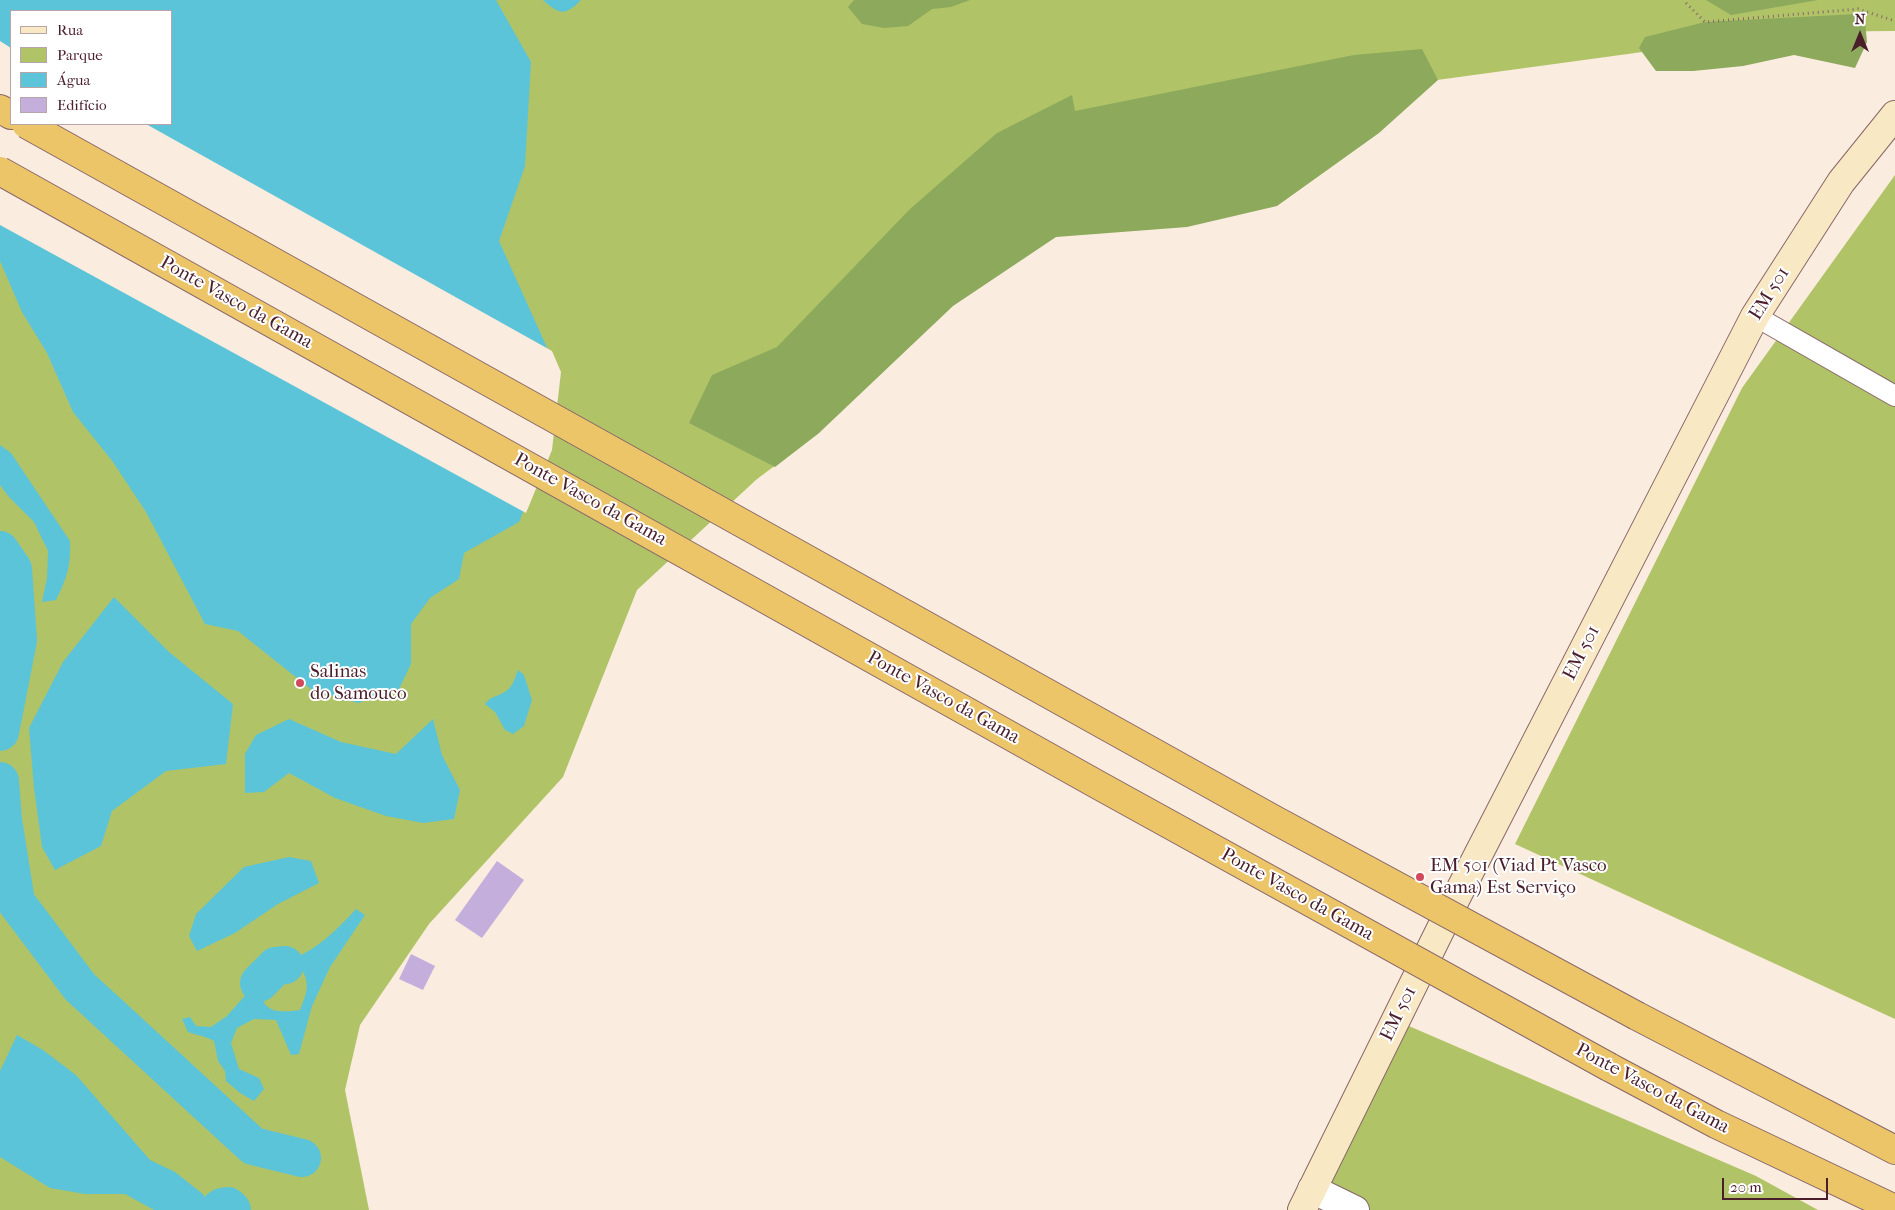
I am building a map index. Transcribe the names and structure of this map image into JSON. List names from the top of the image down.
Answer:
{
  "streets": {
    "highway": ["Ponte Vasco da Gama"],
    "main road": ["EM 501"]
  },
  "places": ["Salinas do Samouco", "EM 501 (Viad Pt Vasco Gama) Est Serviço"],
  "legend": [
    "Rua",
    "Parque",
    "Água",
    "Edifício"
  ],
  "scale_bar": "20 m",
  "north": "top"
}
